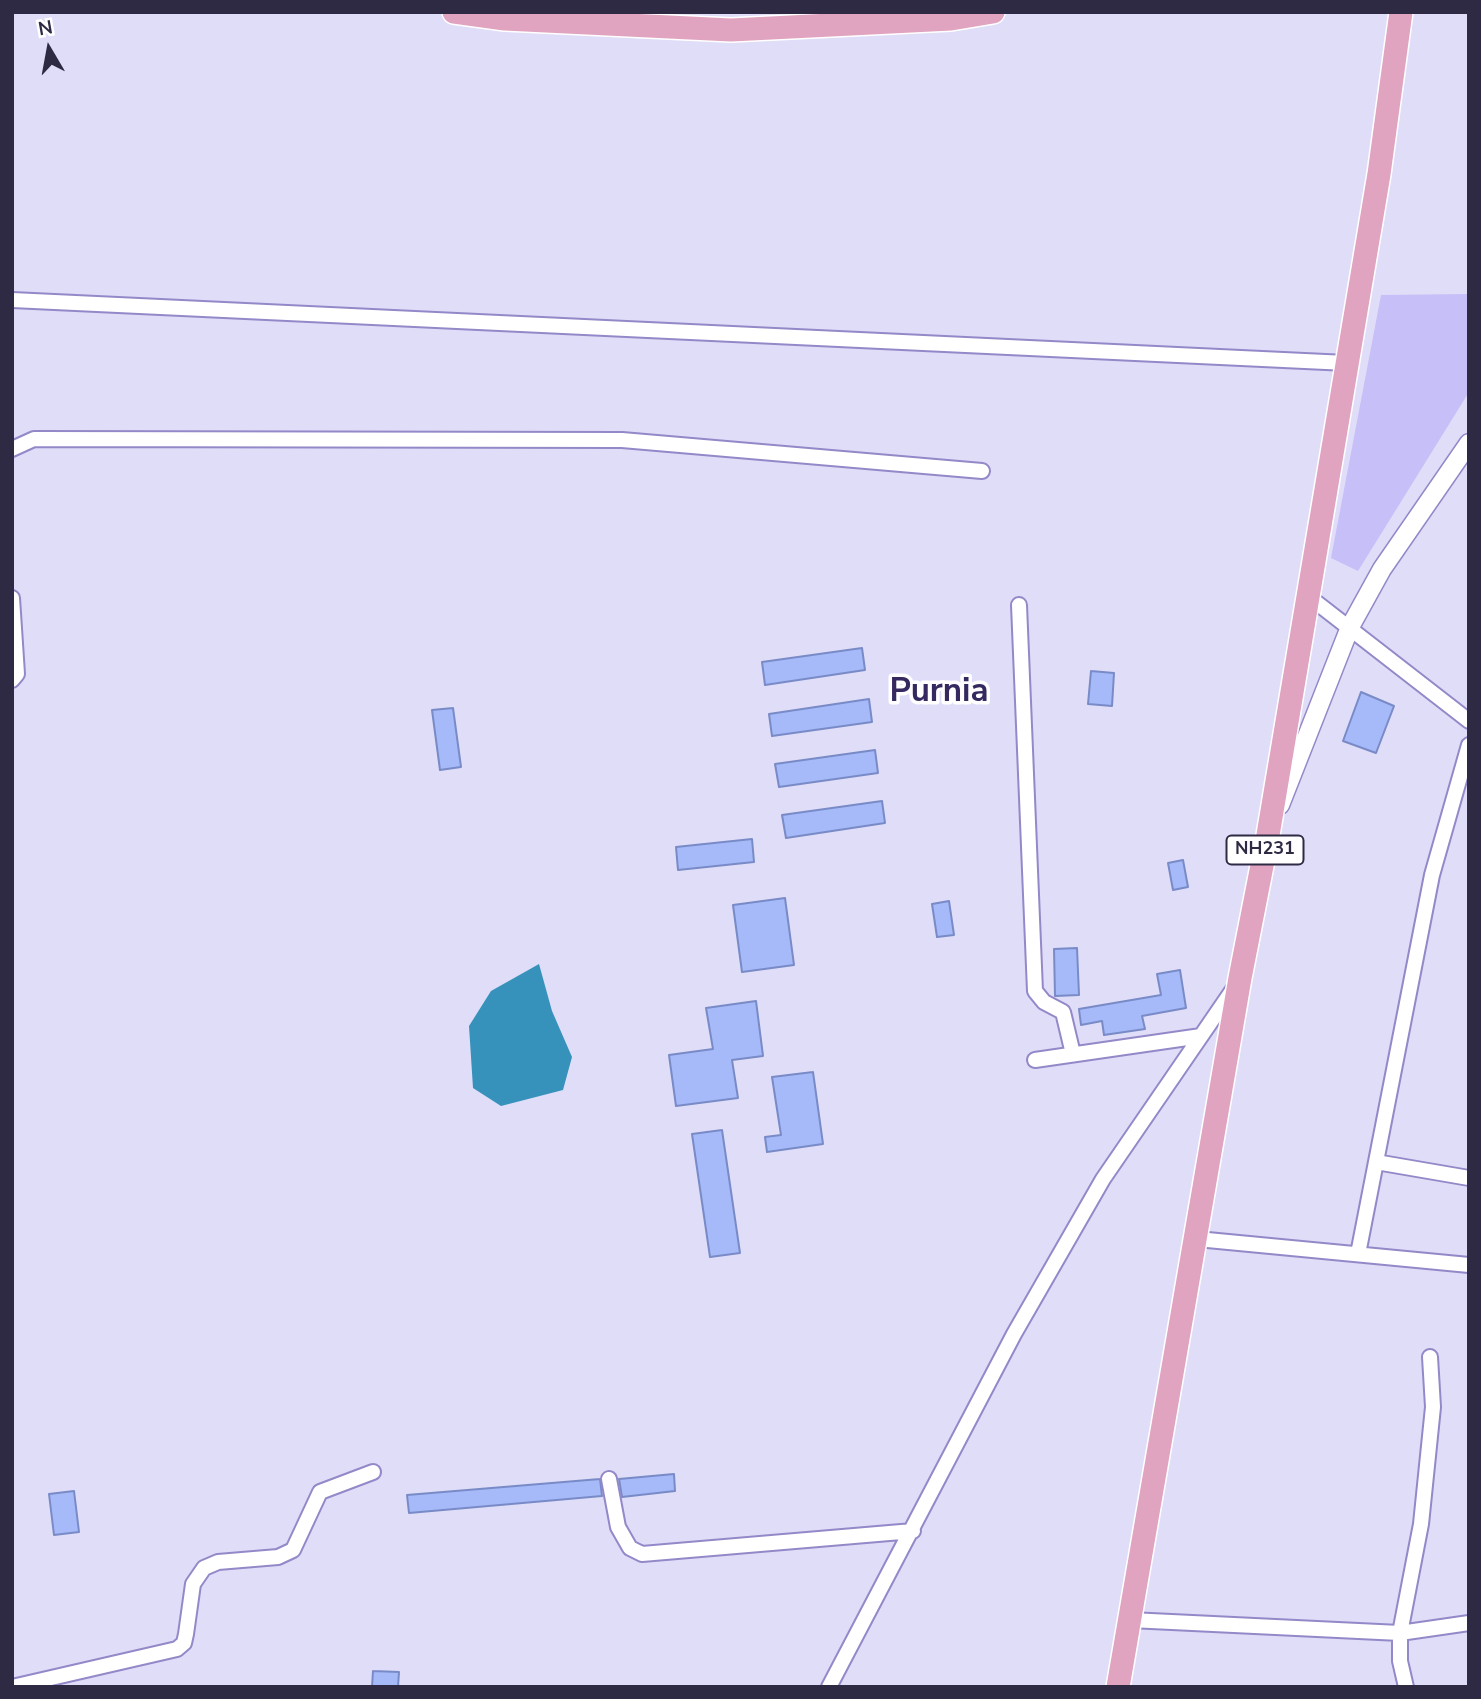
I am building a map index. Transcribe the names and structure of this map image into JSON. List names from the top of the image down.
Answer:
{
  "streets": {
    "highway": ["NH231"]
  },
  "districts": ["Purnia"],
  "north": "top"
}
